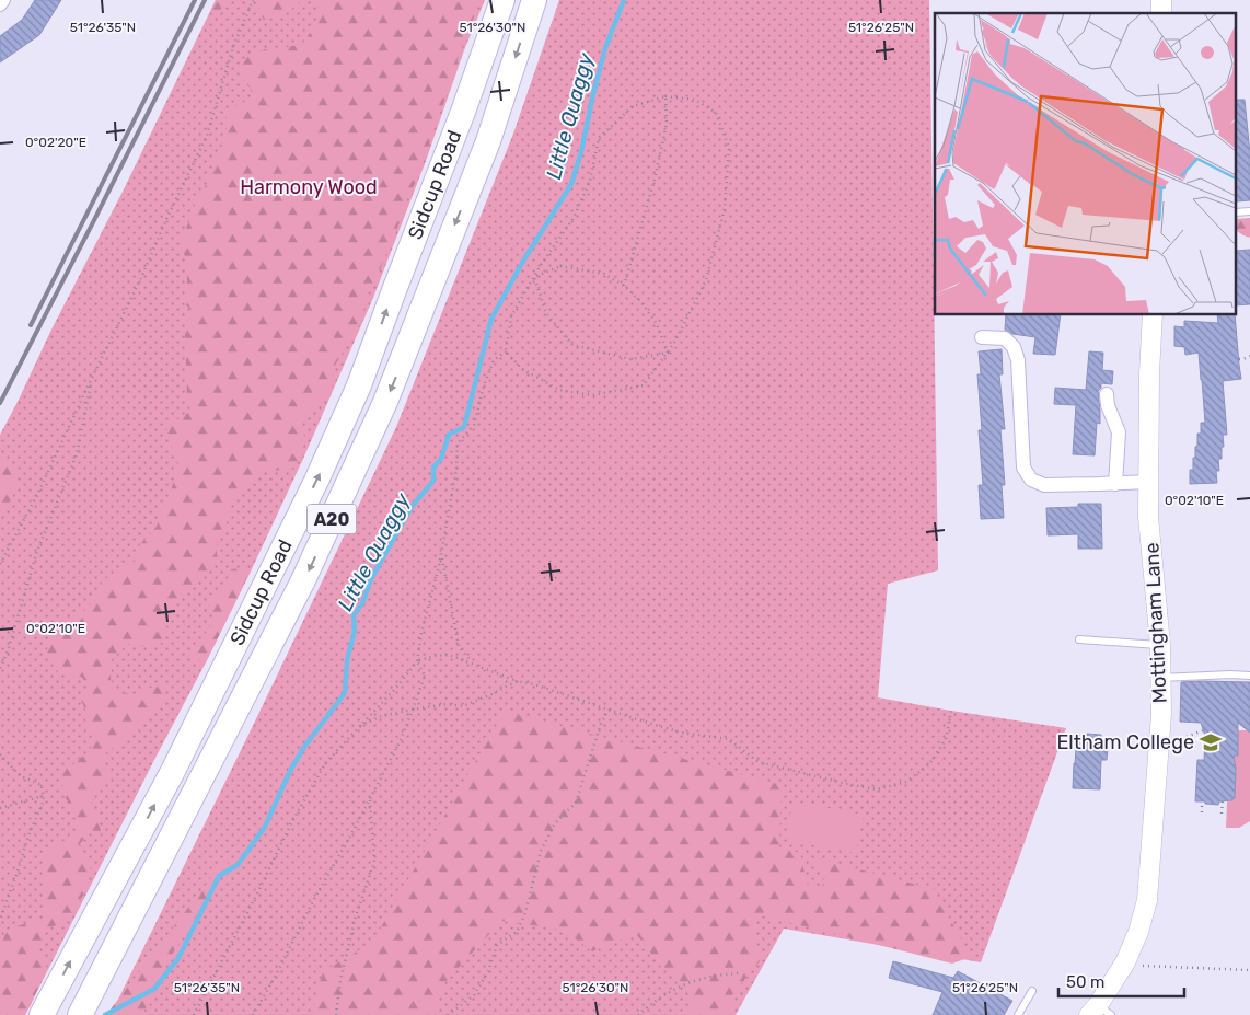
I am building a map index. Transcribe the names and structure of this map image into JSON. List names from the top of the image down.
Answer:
{
  "streets": {
    "highway": ["Sidcup Road", "A20"],
    "street": ["Mottingham Lane"]
  },
  "water": ["Little Quaggy"],
  "parks": ["Harmony Wood"],
  "places": {
    "school or university": ["Eltham College"]
  },
  "scale_bar": "50 m",
  "coordinates": [
    "51°26'35\"N",
    "51°26'30\"N",
    "51°26'25\"N",
    "0°02'20\"E",
    "0°02'10\"E"
  ]
}
